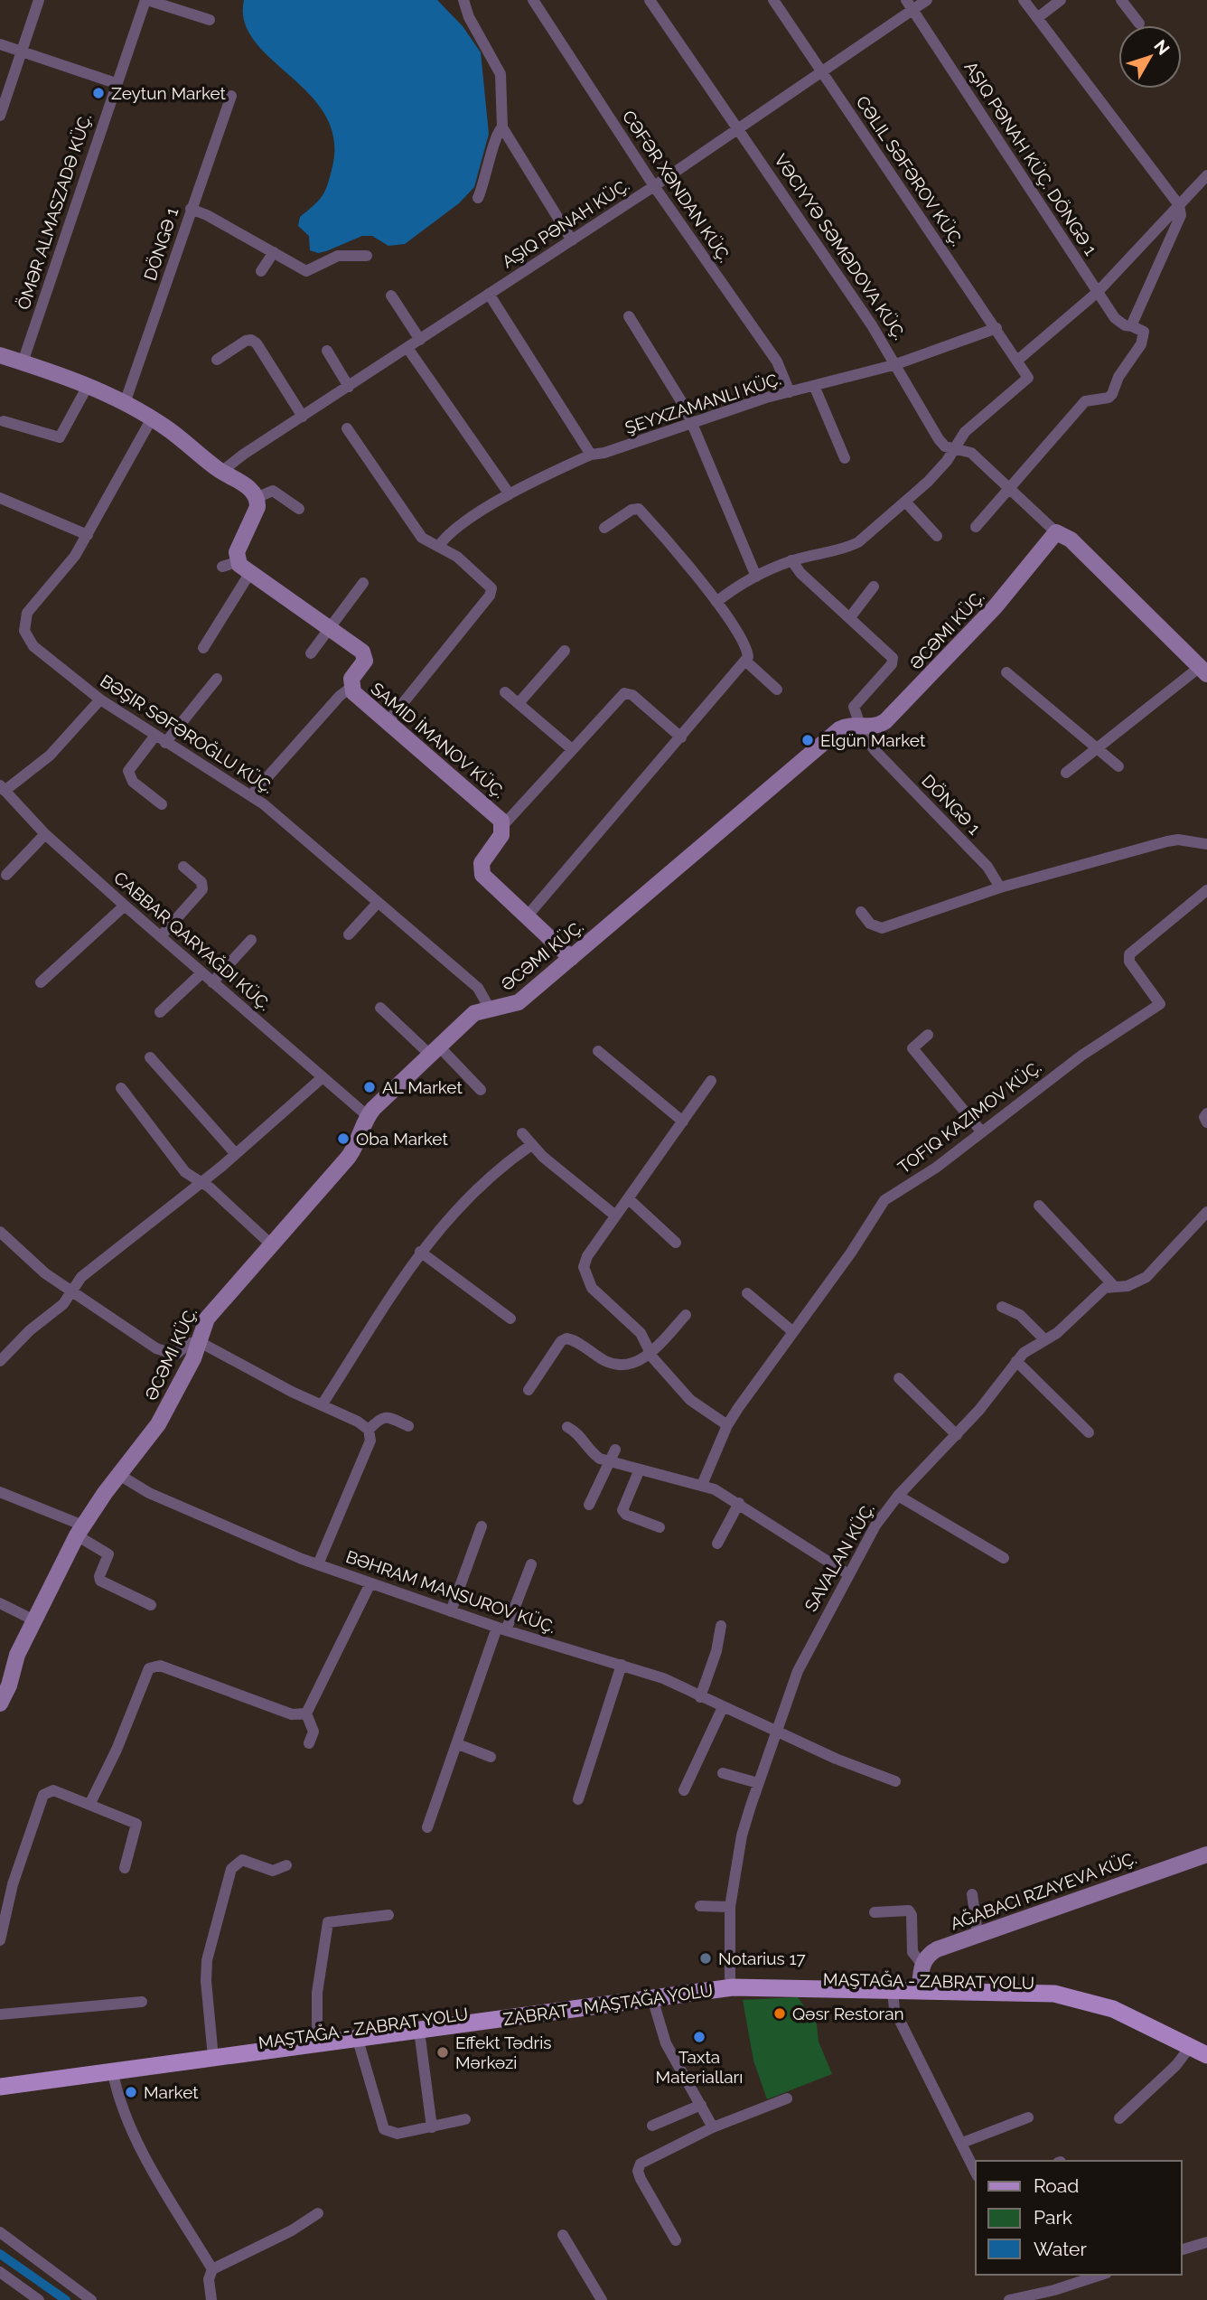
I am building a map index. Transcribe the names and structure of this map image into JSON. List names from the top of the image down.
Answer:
{
  "streets": {
    "main road": ["MAŞTAĞA - ZABRAT YOLU", "ZABRAT - MAŞTAĞA YOLU"],
    "street": [
      "CƏLIL SƏFƏROV KÜÇ.",
      "CƏFƏR XƏNDAN KÜÇ.",
      "ÖMƏR ALMASZADƏ KÜÇ.",
      "DÖNGƏ 1",
      "VƏCIYYƏ SƏMƏDOVA KÜÇ.",
      "ƏCƏMI KÜÇ.",
      "BƏŞIR SƏFƏROĞLU KÜÇ.",
      "SAMID İMANOV KÜÇ.",
      "SAVALAN KÜÇ.",
      "BƏHRAM MANSUROV KÜÇ."
    ]
  },
  "crossings": [
    ["DÖNGƏ 1", "ƏCƏMI KÜÇ."],
    ["VƏCIYYƏ SƏMƏDOVA KÜÇ.", "ƏCƏMI KÜÇ."],
    ["ƏCƏMI KÜÇ.", "BƏŞIR SƏFƏROĞLU KÜÇ."],
    ["ƏCƏMI KÜÇ.", "SAMID İMANOV KÜÇ."],
    ["ƏCƏMI KÜÇ.", "BƏHRAM MANSUROV KÜÇ."],
    ["SAVALAN KÜÇ.", "BƏHRAM MANSUROV KÜÇ."],
    ["SAVALAN KÜÇ.", "MAŞTAĞA - ZABRAT YOLU"],
    ["MAŞTAĞA - ZABRAT YOLU", "ZABRAT - MAŞTAĞA YOLU"]
  ],
  "places": [
    "Zeytun Market",
    "Elgün Market",
    "AL Market",
    "Oba Market",
    "Notarius 17",
    "Qəsr Restoran",
    "Taxta Materialları",
    "Effekt Tədris Mərkəzi",
    "Market"
  ],
  "legend": ["Road", "Park", "Water"],
  "north": "top right"
}
